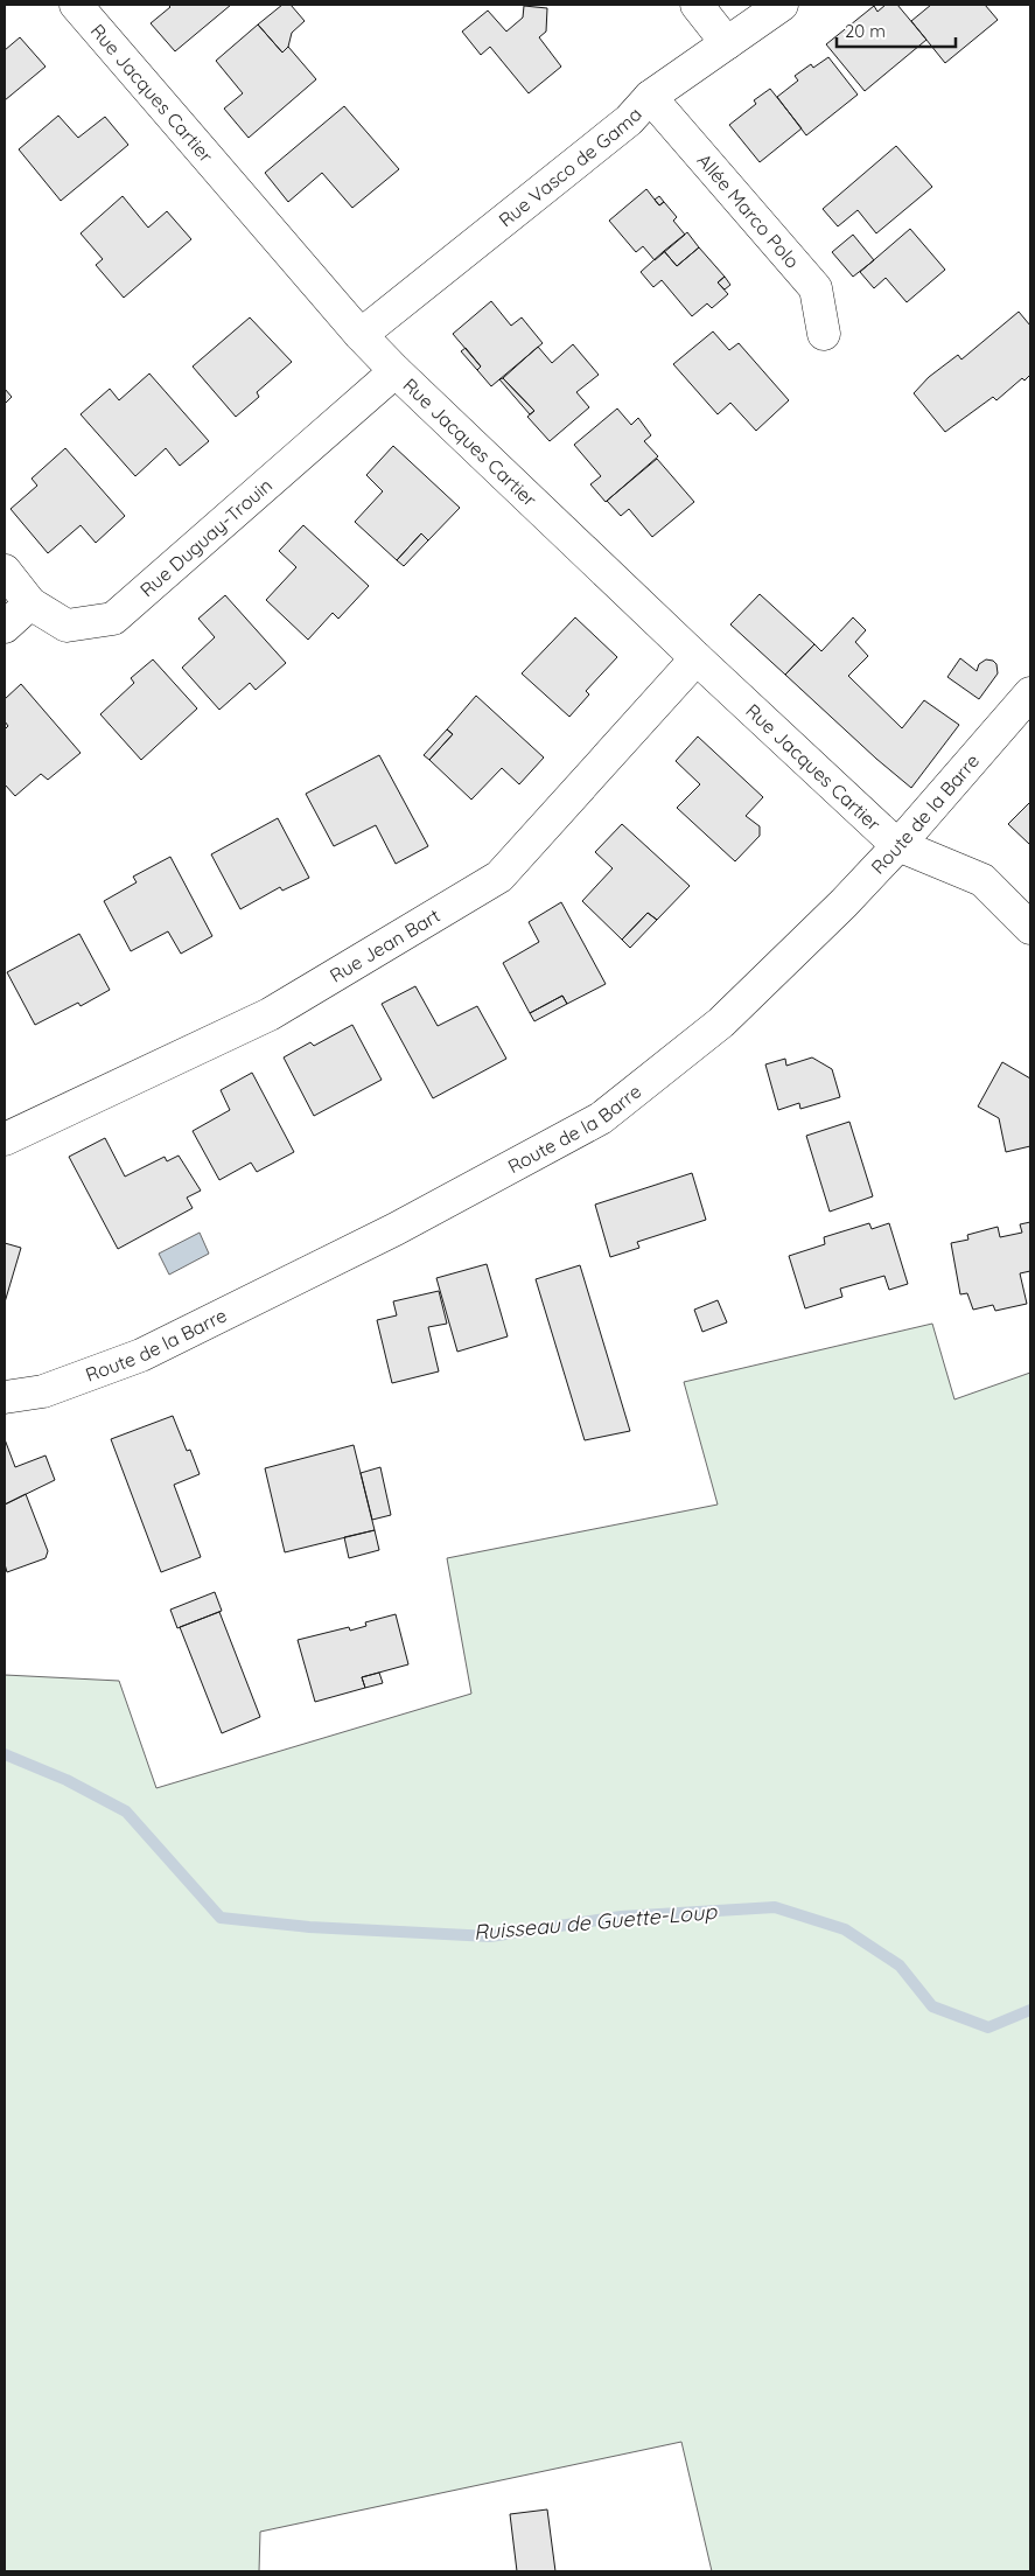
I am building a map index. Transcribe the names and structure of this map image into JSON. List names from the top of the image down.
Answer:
{
  "streets": {
    "street": [
      "Rue Jacques Cartier",
      "Rue Vasco de Gama",
      "Allée Marco Polo",
      "Rue Duguay-Trouin",
      "Route de la Barre",
      "Rue Jean Bart"
    ]
  },
  "crossings": [
    ["Rue Jacques Cartier", "Rue Vasco de Gama"],
    ["Rue Jacques Cartier", "Rue Duguay-Trouin"],
    ["Rue Jacques Cartier", "Route de la Barre"],
    ["Rue Jacques Cartier", "Rue Jean Bart"],
    ["Rue Vasco de Gama", "Allée Marco Polo"]
  ],
  "water": ["Ruisseau de Guette-Loup"],
  "scale_bar": "20 m"
}
